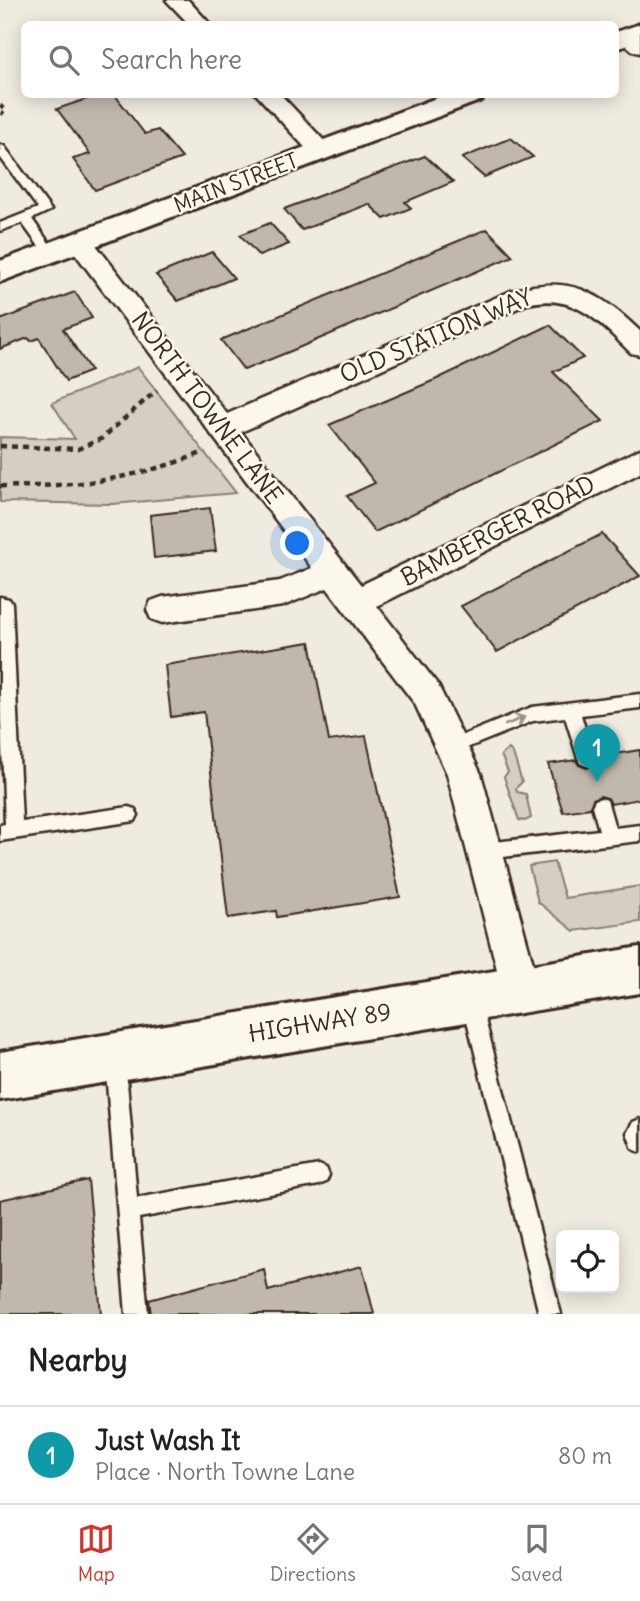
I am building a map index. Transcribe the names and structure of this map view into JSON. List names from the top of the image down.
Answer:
{
  "streets": {
    "street": [
      "MAIN STREET",
      "OLD STATION WAY",
      "NORTH TOWNE LANE",
      "BAMBERGER ROAD",
      "HIGHWAY 89"
    ]
  },
  "crossings": [
    ["MAIN STREET", "NORTH TOWNE LANE"],
    ["OLD STATION WAY", "NORTH TOWNE LANE"],
    ["NORTH TOWNE LANE", "BAMBERGER ROAD"],
    ["NORTH TOWNE LANE", "HIGHWAY 89"]
  ],
  "page": {
    "search": "Search here",
    "pins": "1",
    "heading": "Nearby",
    "list": [
      {
        "mark": "1",
        "name": "Just Wash It",
        "note": "Place · North Towne Lane",
        "value": "80 m"
      }
    ],
    "nav": ["Map", "Directions", "Saved"]
  }
}
